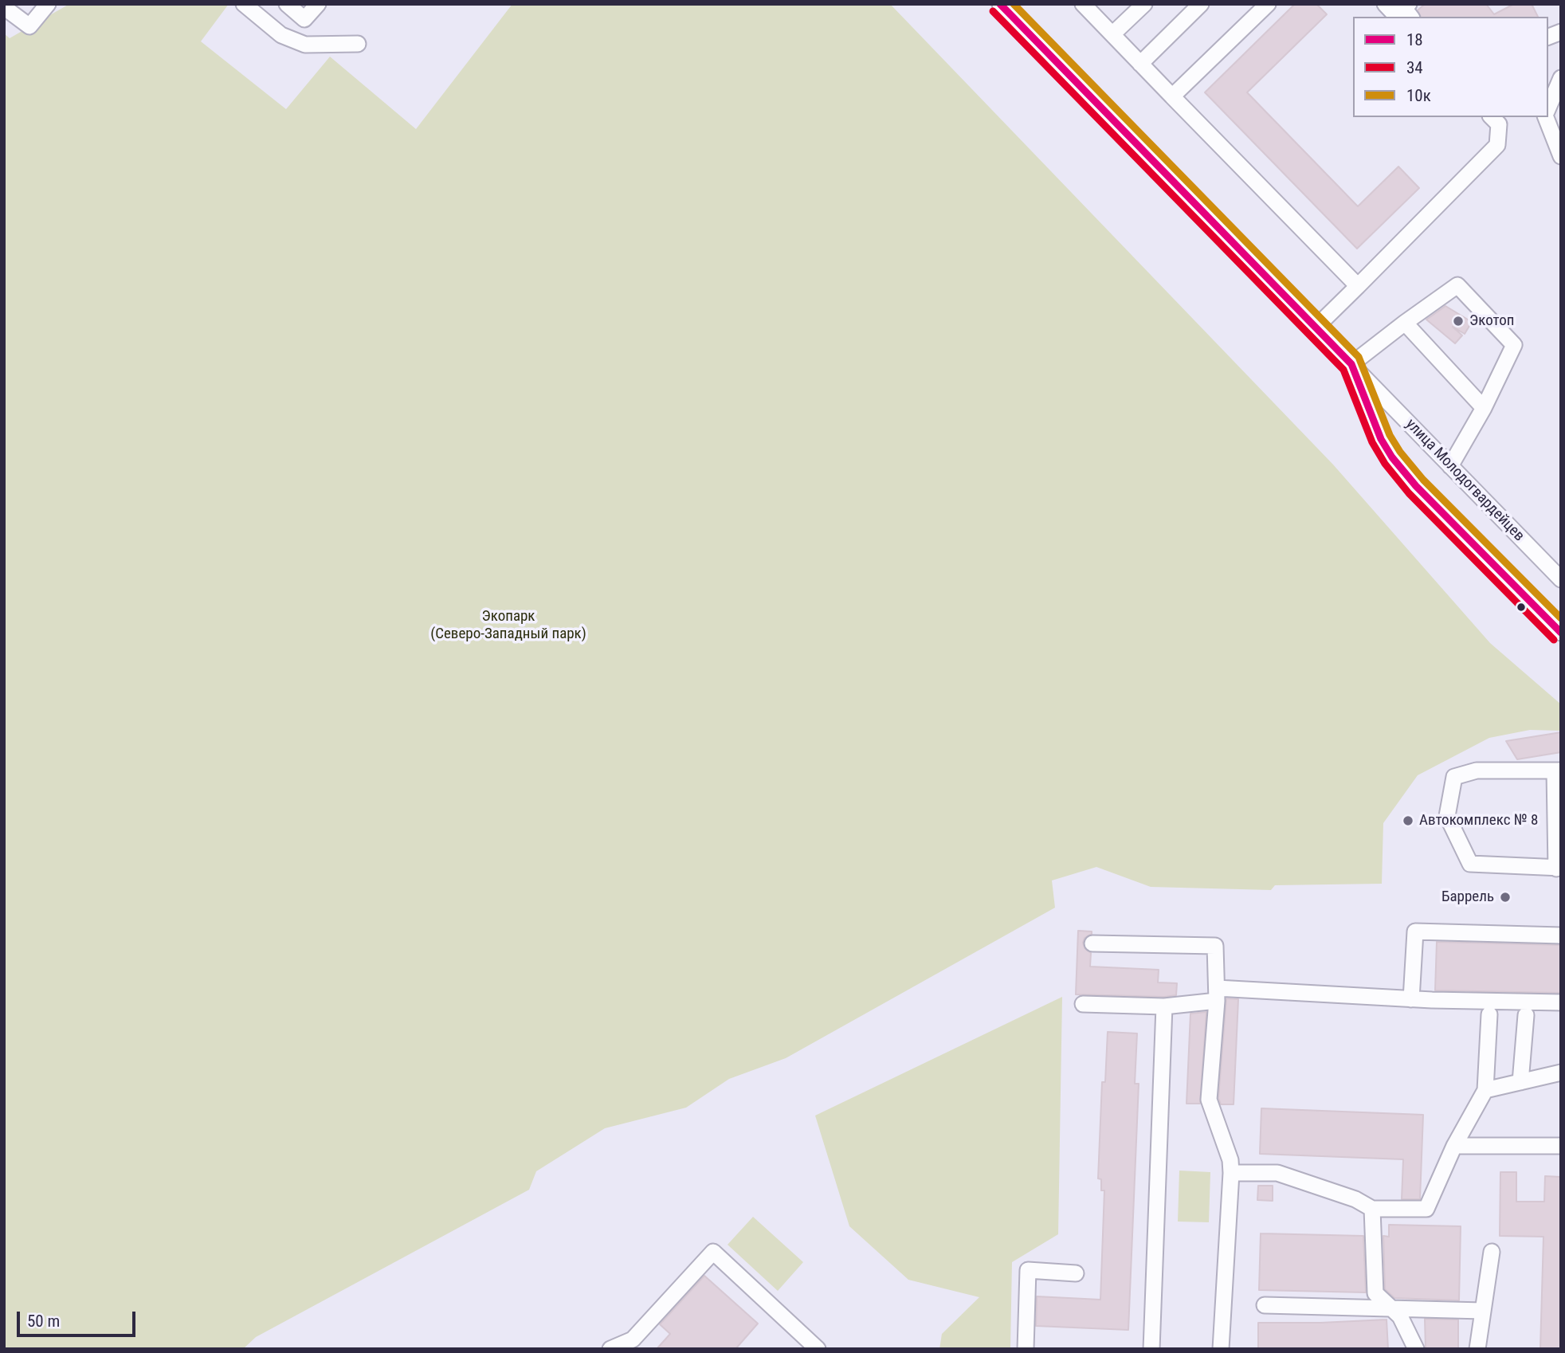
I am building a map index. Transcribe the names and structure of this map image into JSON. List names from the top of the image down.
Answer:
{
  "streets": {
    "street": ["улица Молодогвардейцев"]
  },
  "parks": ["Экопарк (Северо-Западный парк)"],
  "places": ["Экотоп", "Автокомплекс № 8", "Баррель"],
  "lines": ["transit line 18", "transit line 10к", "transit line 34"],
  "legend": ["18", "34", "10к"],
  "scale_bar": "50 m"
}
